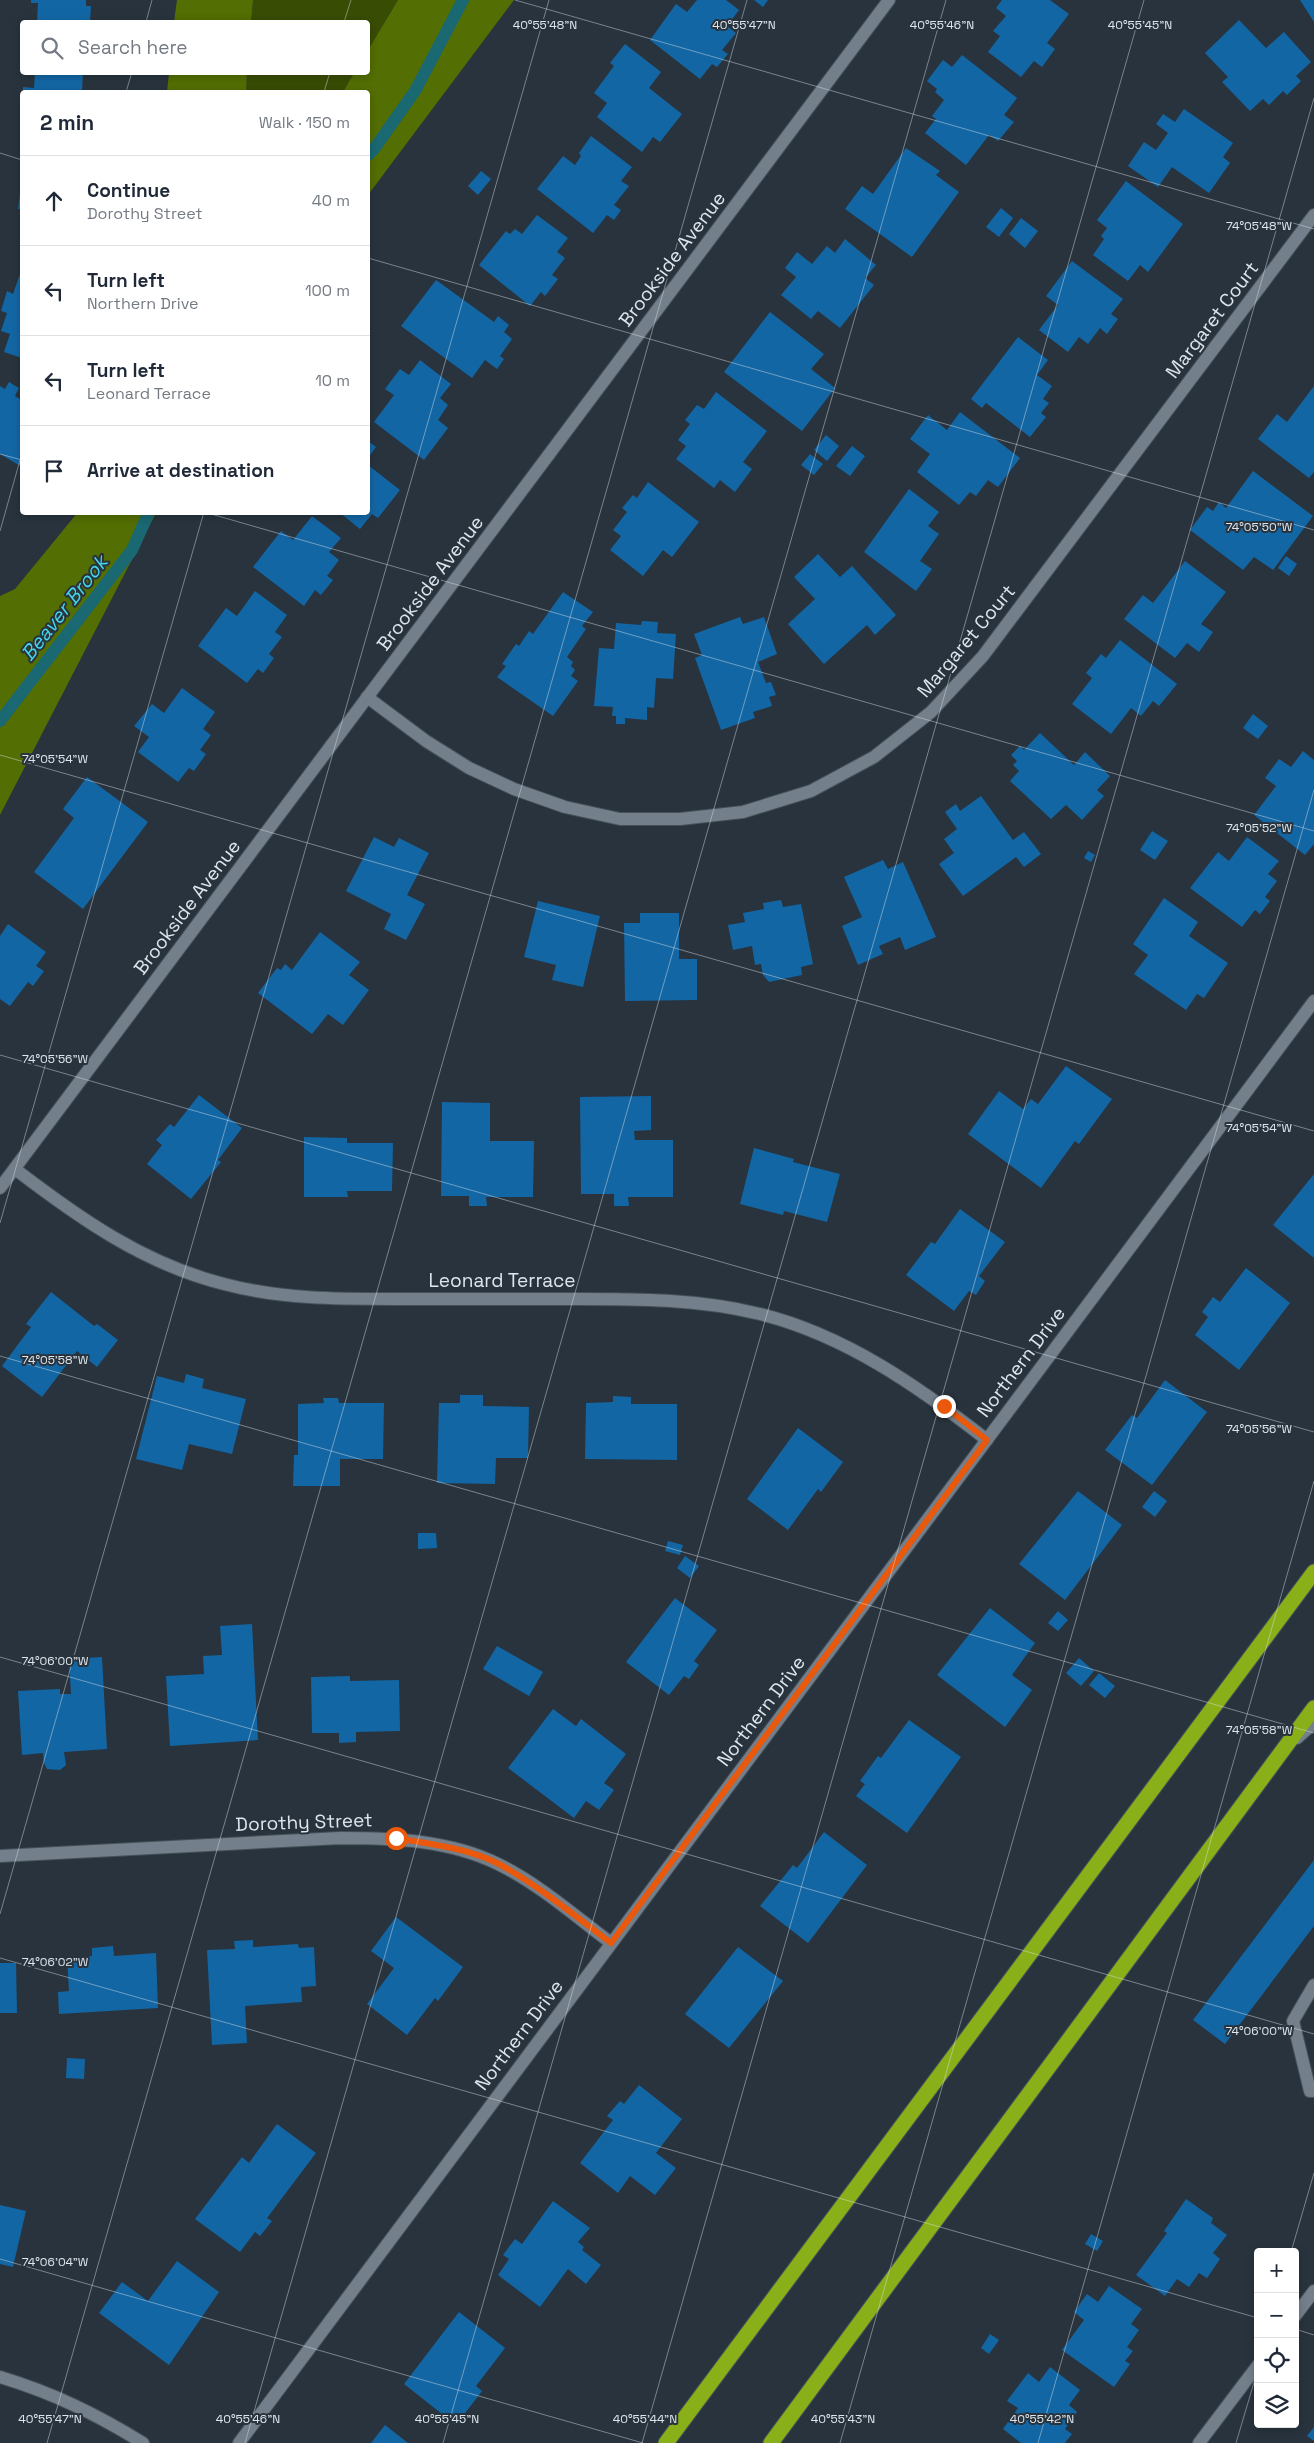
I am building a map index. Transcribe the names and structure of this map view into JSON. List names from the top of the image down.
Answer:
{
  "streets": {
    "street": [
      "Brookside Avenue",
      "Margaret Court",
      "Leonard Terrace",
      "Northern Drive",
      "Dorothy Street"
    ]
  },
  "crossings": [
    ["Brookside Avenue", "Margaret Court"],
    ["Brookside Avenue", "Leonard Terrace"],
    ["Leonard Terrace", "Northern Drive"],
    ["Northern Drive", "Dorothy Street"]
  ],
  "water": ["Beaver Brook"],
  "page": {
    "search": "Search here",
    "heading": ["2 min", "Walk · 150 m"],
    "list": [
      ["Continue", "Dorothy Street", "40 m"],
      ["Turn left", "Northern Drive", "100 m"],
      ["Turn left", "Leonard Terrace", "10 m"],
      "Arrive at destination"
    ],
    "map_buttons": ["+", "−"]
  },
  "coordinates": [
    "40°55'48\"N",
    "40°55'47\"N",
    "40°55'46\"N",
    "40°55'45\"N",
    "74°05'48\"W",
    "74°05'50\"W",
    "74°05'54\"W",
    "74°05'52\"W",
    "74°05'56\"W",
    "74°05'58\"W",
    "74°06'00\"W",
    "74°06'02\"W",
    "74°06'04\"W",
    "40°55'44\"N",
    "40°55'43\"N",
    "40°55'42\"N"
  ]
}
